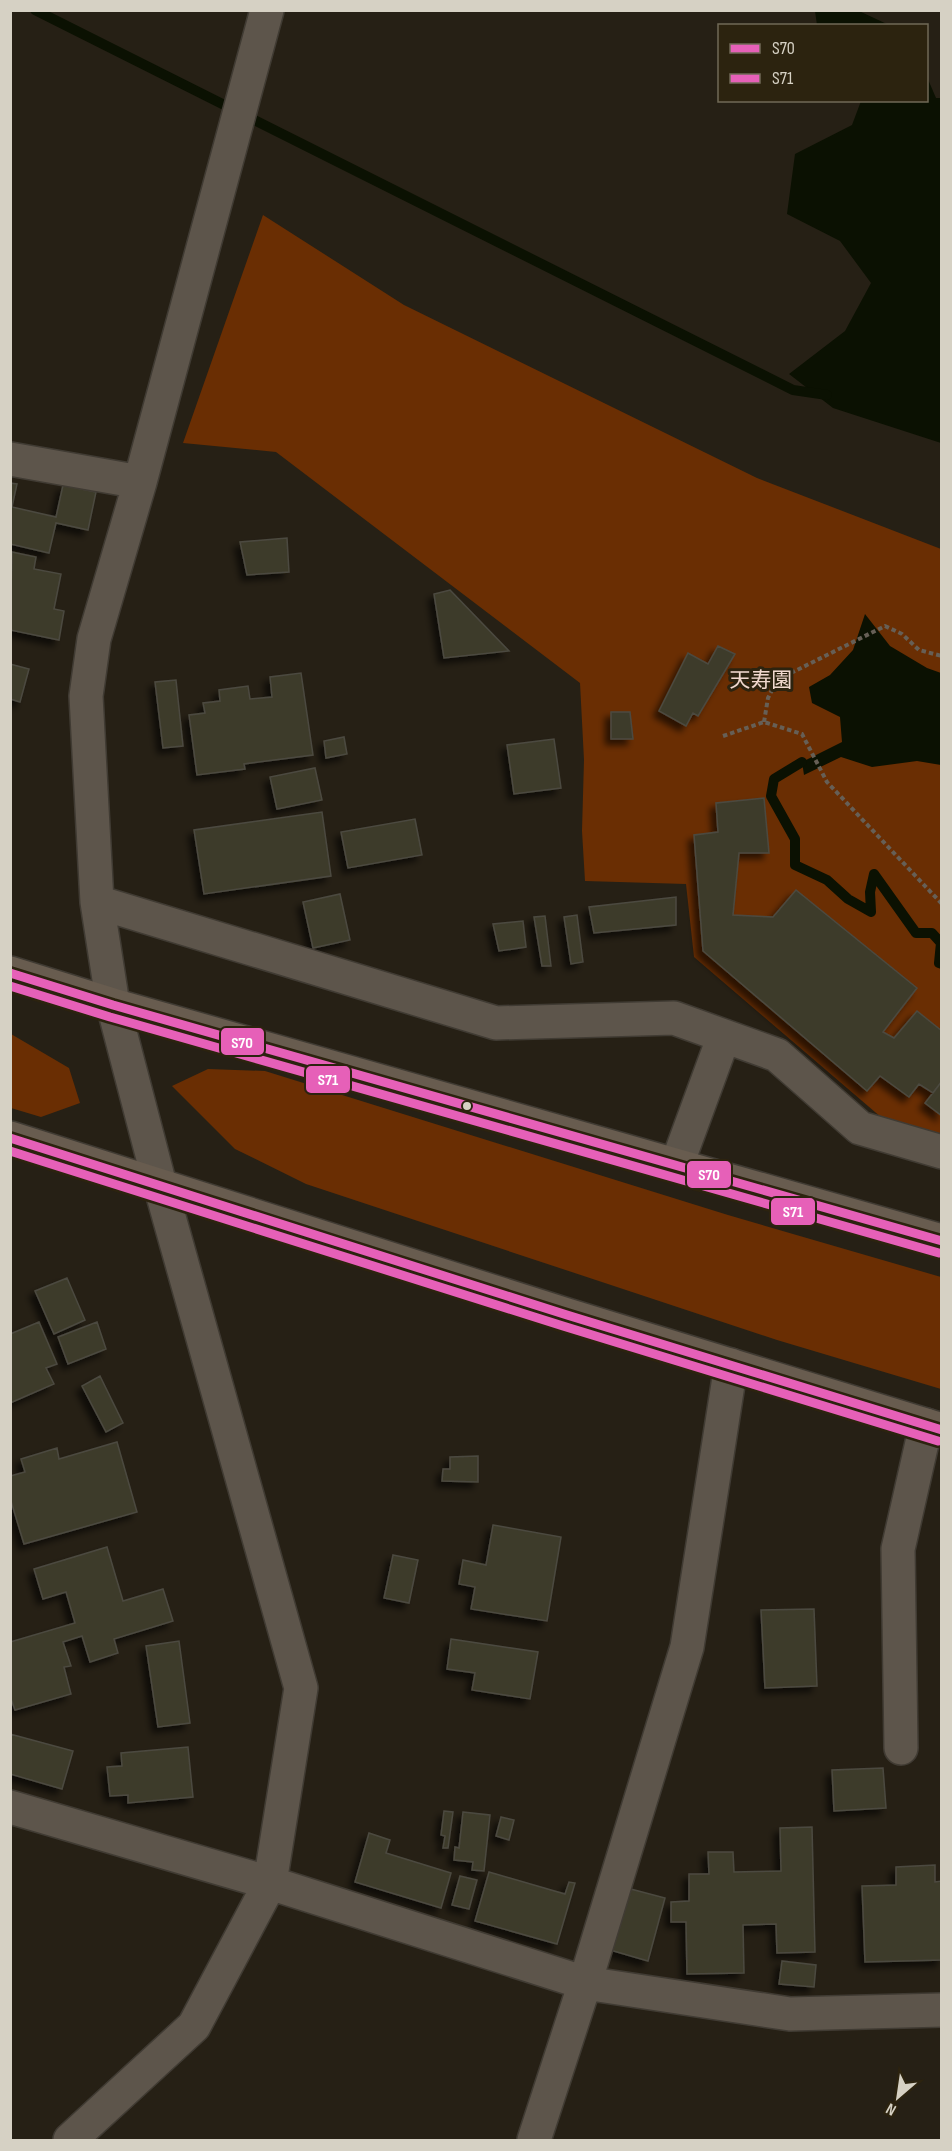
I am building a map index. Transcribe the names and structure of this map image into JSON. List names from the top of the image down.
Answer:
{
  "parks": ["天寿園"],
  "lines": ["transit line S70", "transit line S71"],
  "legend": ["S70", "S71"],
  "north": "bottom left"
}
